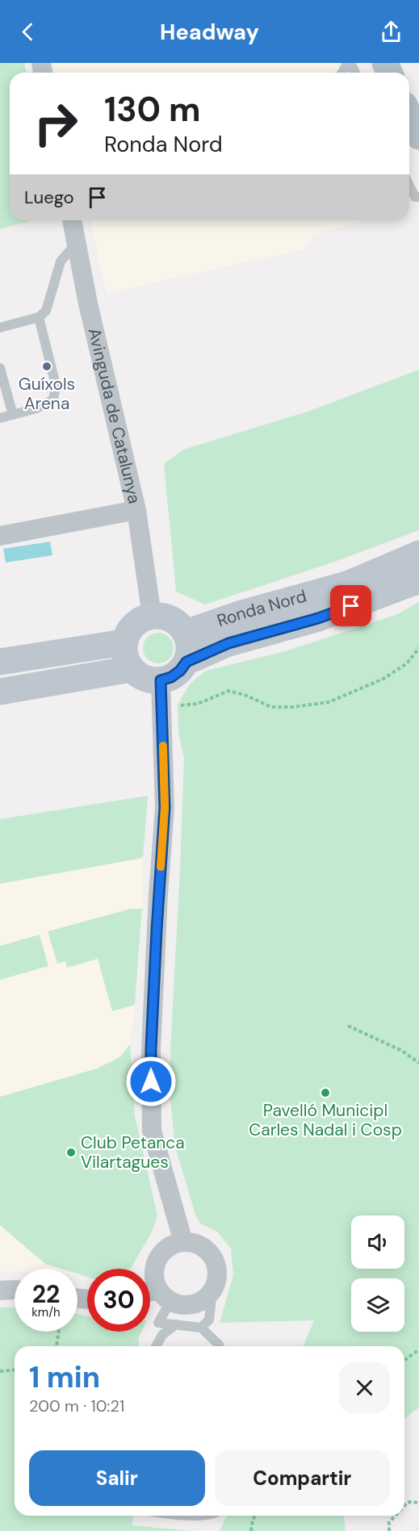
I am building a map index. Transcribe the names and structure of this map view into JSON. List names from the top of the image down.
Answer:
{
  "streets": {
    "street": ["Avinguda de Catalunya", "Ronda Nord"]
  },
  "crossings": [
    ["Avinguda de Catalunya", "Ronda Nord"]
  ],
  "places": ["Guíxols Arena", "Pavelló Municipl Carles Nadal i Cosp", "Club Petanca Vilartagues"],
  "page": {
    "header": "Headway",
    "turn": ["130 m", "Ronda Nord"],
    "then": "Luego",
    "speed": "22 km/h",
    "limit": "30",
    "heading": ["1 min", "200 m · 10:21"],
    "buttons": ["Salir", "Compartir"]
  }
}
